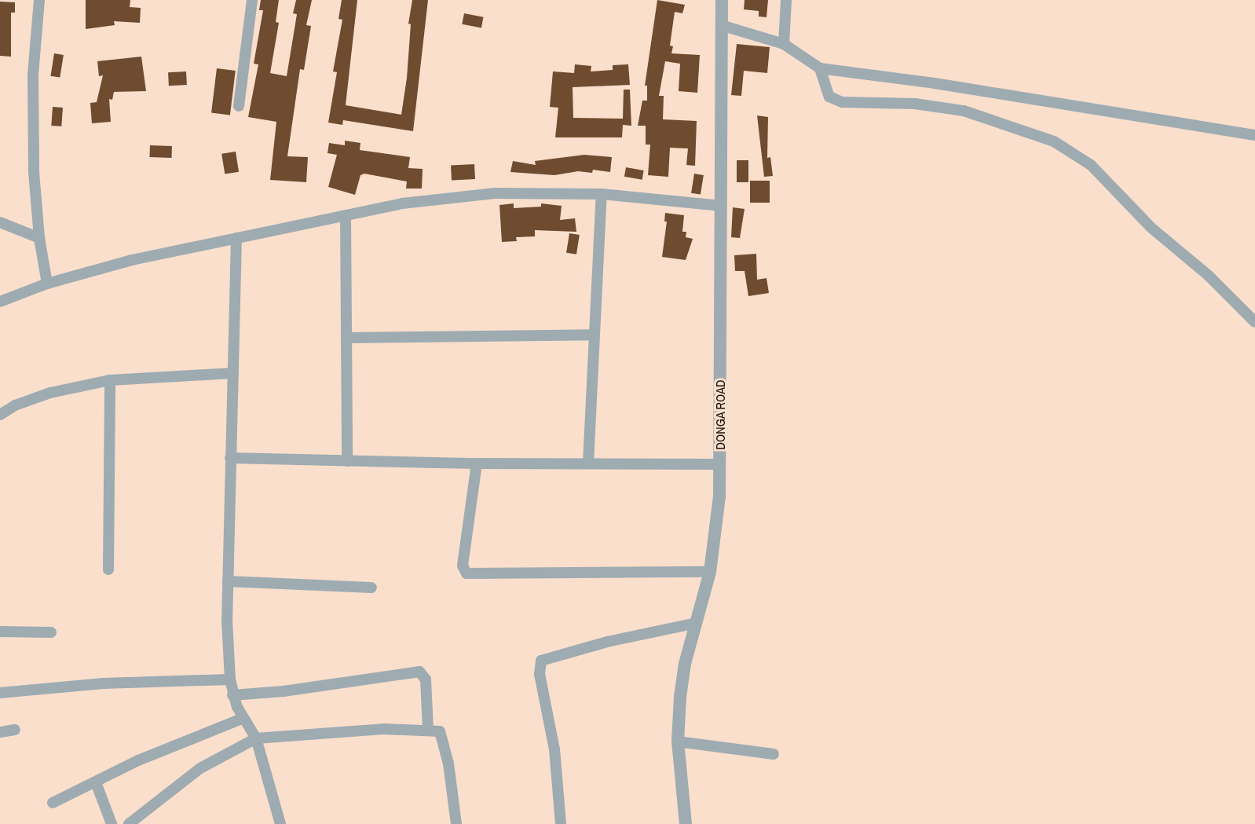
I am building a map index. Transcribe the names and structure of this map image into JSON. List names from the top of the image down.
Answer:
{
  "streets": {
    "street": ["DONGA ROAD"]
  }
}
